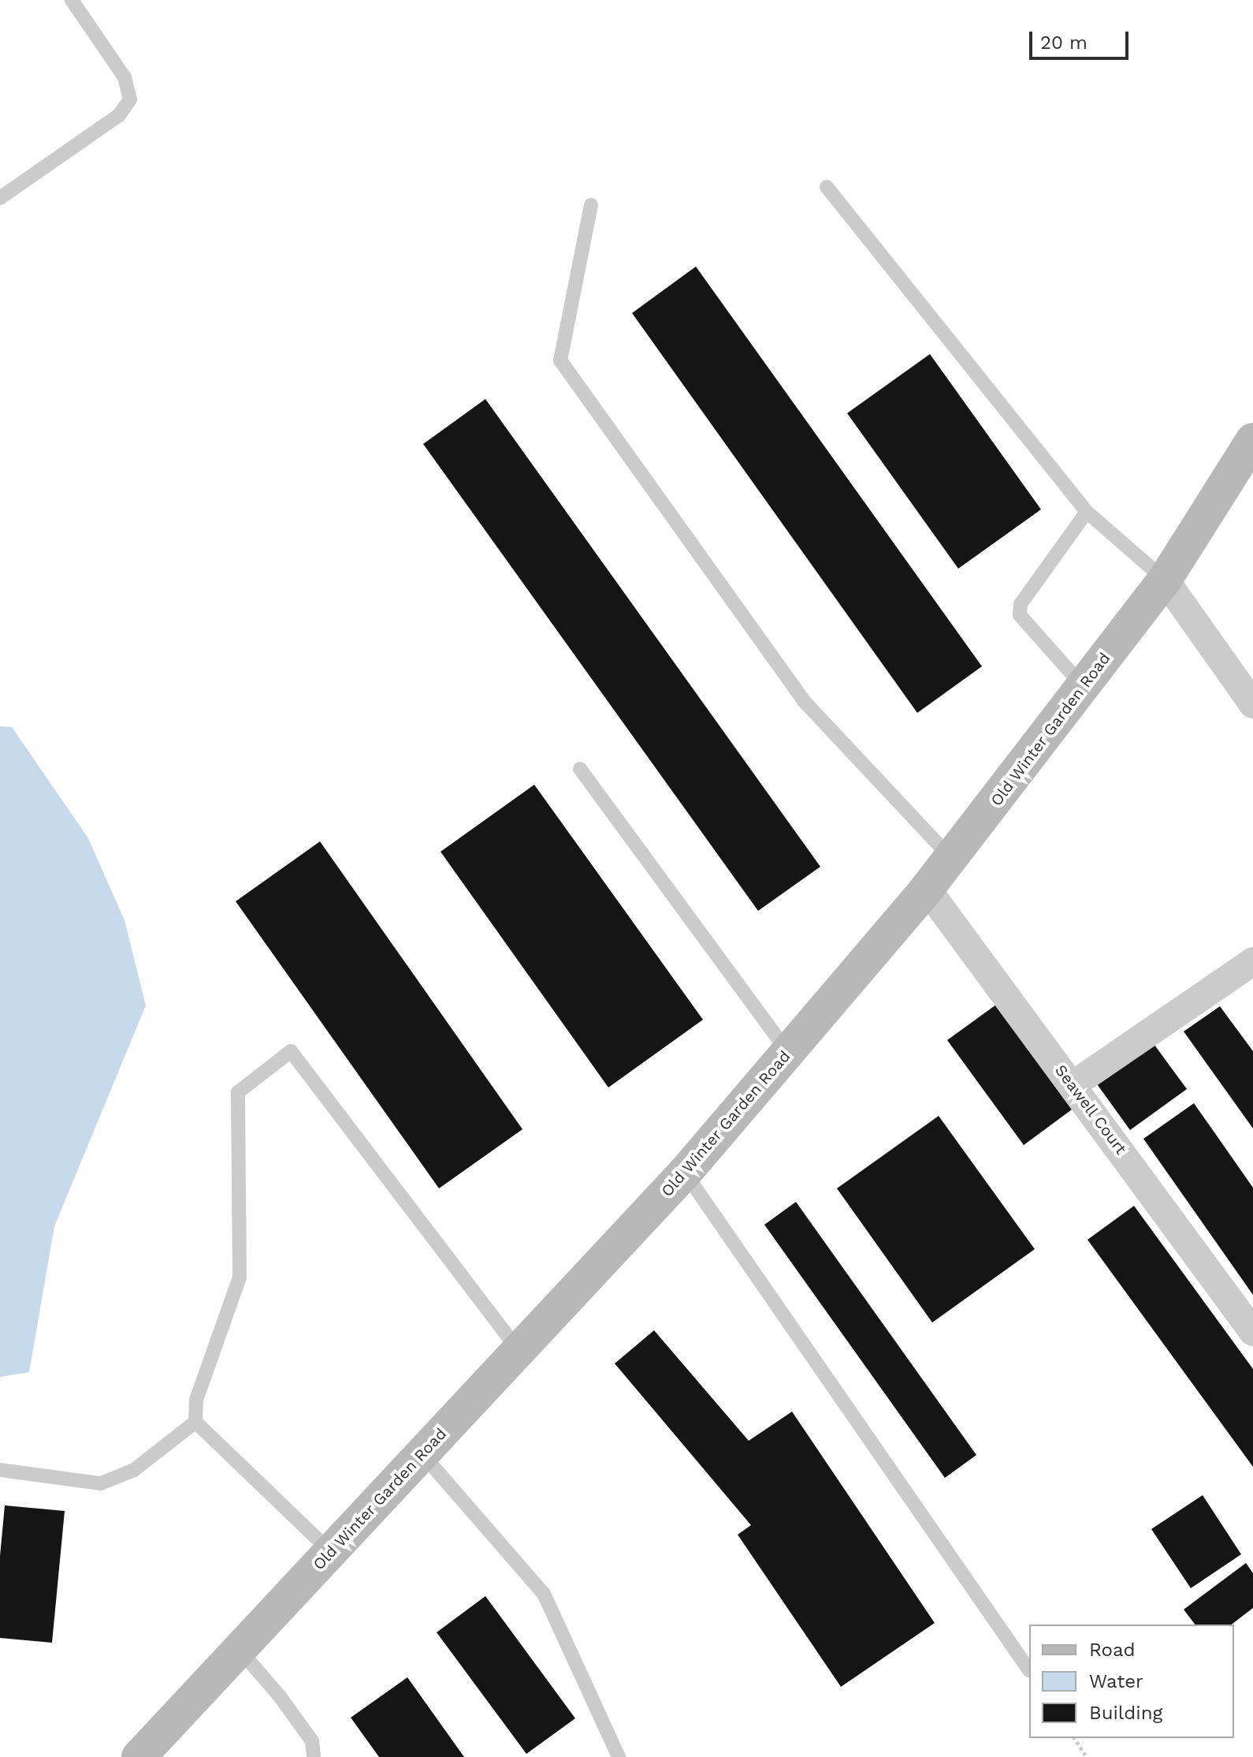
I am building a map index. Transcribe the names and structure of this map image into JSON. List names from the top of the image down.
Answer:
{
  "streets": {
    "main road": ["Old Winter Garden Road"],
    "street": ["Seawell Court"]
  },
  "crossings": [
    ["Old Winter Garden Road", "Seawell Court"]
  ],
  "legend": ["Road", "Water", "Building"],
  "scale_bar": "20 m"
}
